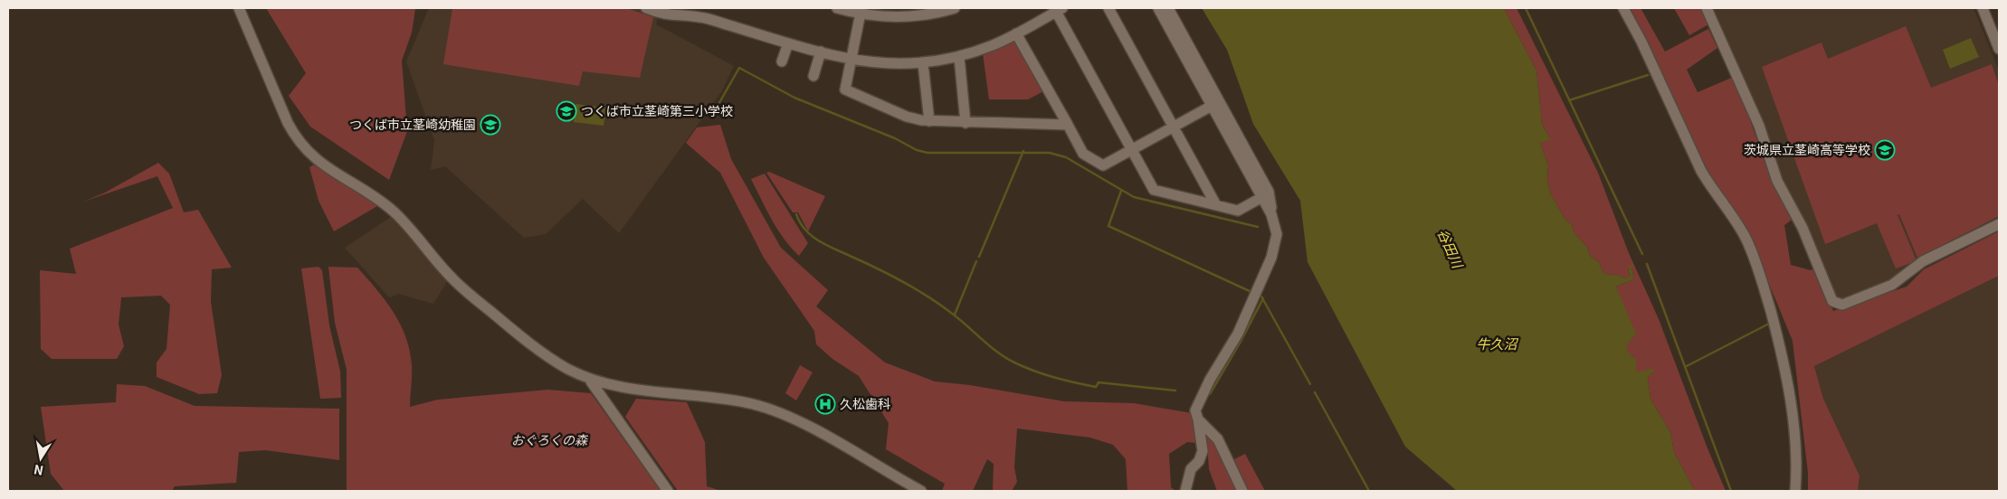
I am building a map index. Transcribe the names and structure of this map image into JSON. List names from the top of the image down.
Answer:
{
  "water": ["谷田川", "牛久沼"],
  "parks": ["おぐろくの森"],
  "places": {
    "school or university": ["つくば市立茎崎第三小学校", "つくば市立茎崎幼稚園", "茨城県立茎崎高等学校"],
    "hospital": ["久松歯科"]
  },
  "north": "bottom"
}
